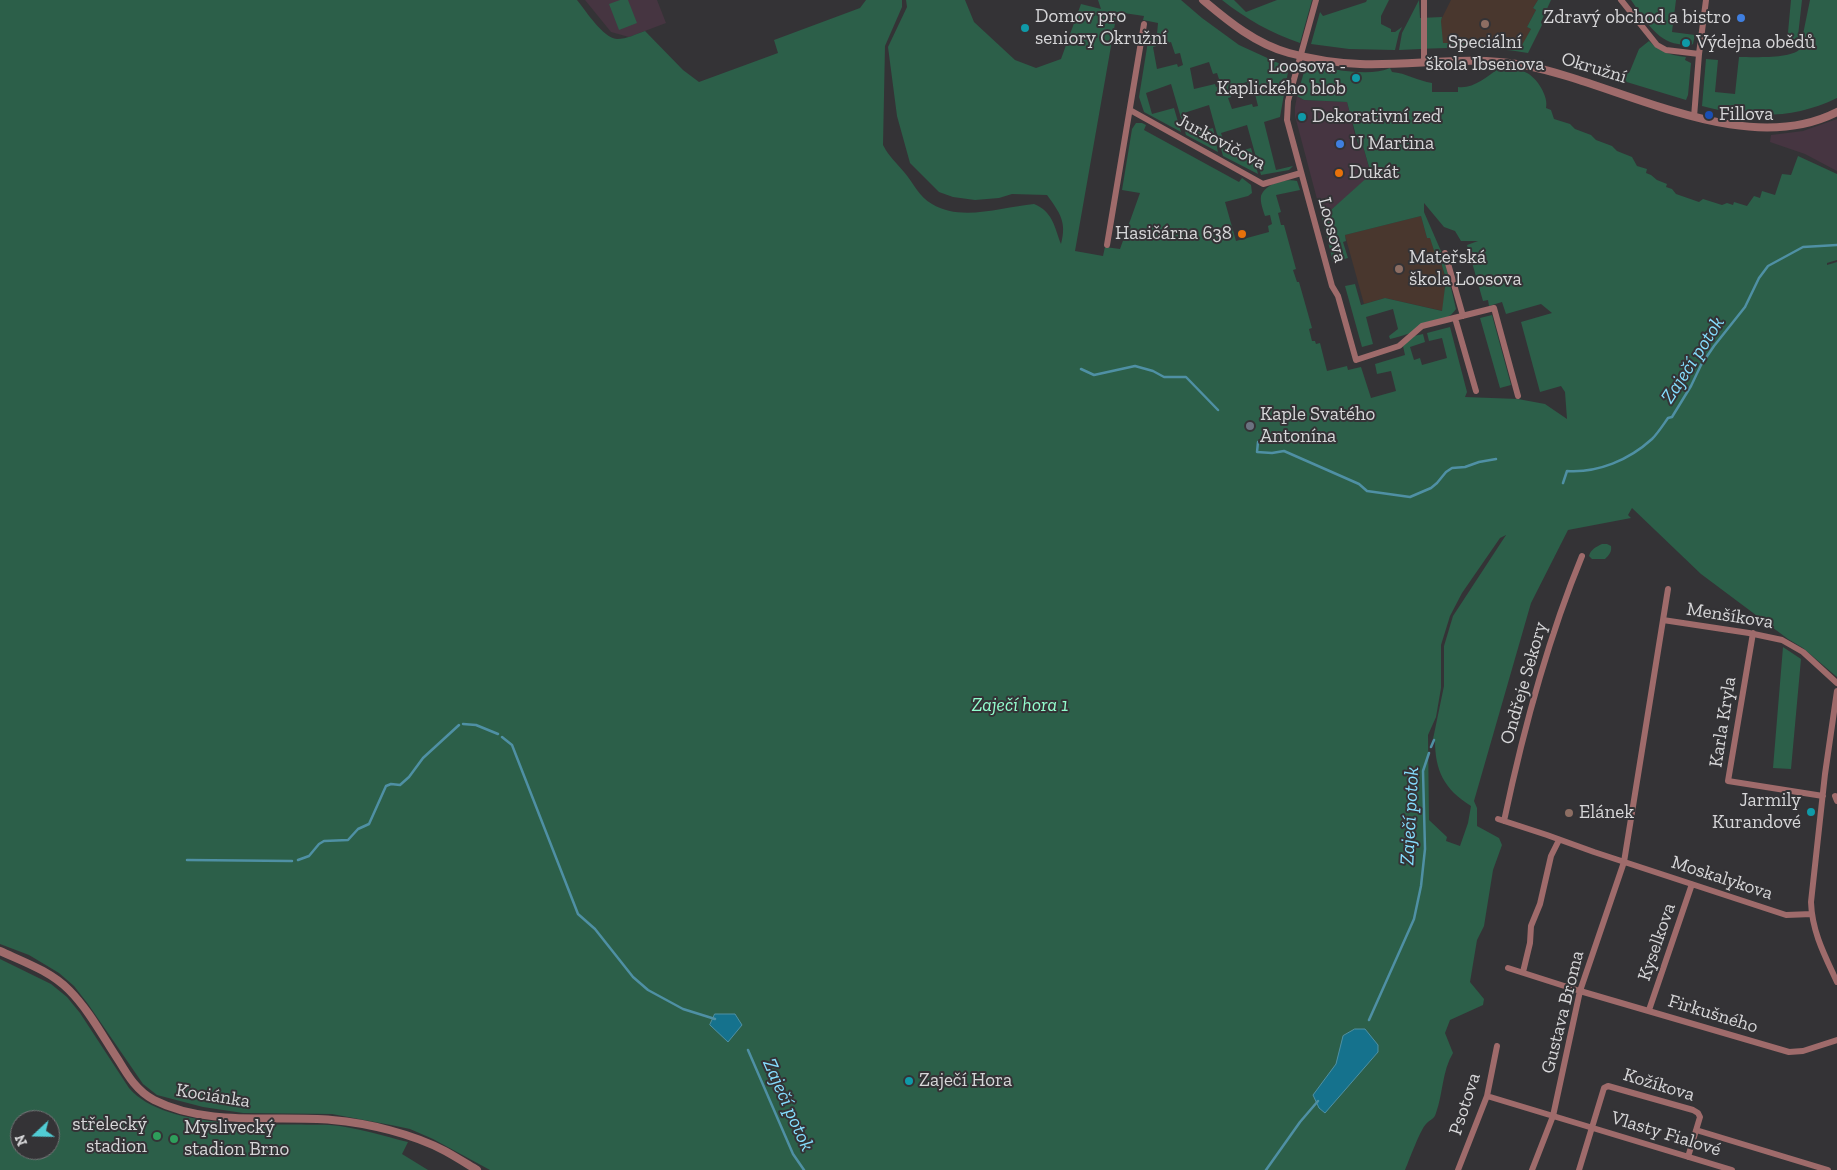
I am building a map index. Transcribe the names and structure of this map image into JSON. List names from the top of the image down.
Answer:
{
  "streets": {
    "street": [
      "Okružní",
      "Jurkovičova",
      "Loosova",
      "Menšíkova",
      "Ondřeje Sekory",
      "Karla Kryla",
      "Moskalykova",
      "Kyselkova",
      "Gustava Broma",
      "Firkušného",
      "Kožíkova",
      "Kociánka",
      "Psotova",
      "Vlasty Fialové"
    ]
  },
  "crossings": [
    ["Okružní", "Loosova"],
    ["Jurkovičova", "Loosova"],
    ["Menšíkova", "Karla Kryla"],
    ["Menšíkova", "Gustava Broma"],
    ["Moskalykova", "Kyselkova"],
    ["Moskalykova", "Gustava Broma"],
    ["Kyselkova", "Firkušného"],
    ["Gustava Broma", "Firkušného"],
    ["Gustava Broma", "Vlasty Fialové"],
    ["Kožíkova", "Vlasty Fialové"],
    ["Psotova", "Vlasty Fialové"]
  ],
  "water": ["Zaječí potok"],
  "parks": ["Zaječí hora 1"],
  "places": [
    "Zdravý obchod a bistro",
    "Speciální škola Ibsenova",
    "Domov pro seniory Okružní",
    "Výdejna obědů",
    "Loosova - Kaplického blob",
    "Fillova",
    "Dekorativní zeď",
    "U Martina",
    "Dukát",
    "Hasičárna 638",
    "Mateřská škola Loosova",
    "Kaple Svatého Antonína",
    "Jarmily Kurandové",
    "Elánek",
    "Zaječí Hora",
    "střelecký stadion",
    "Myslivecký stadion Brno"
  ],
  "north": "left"
}
